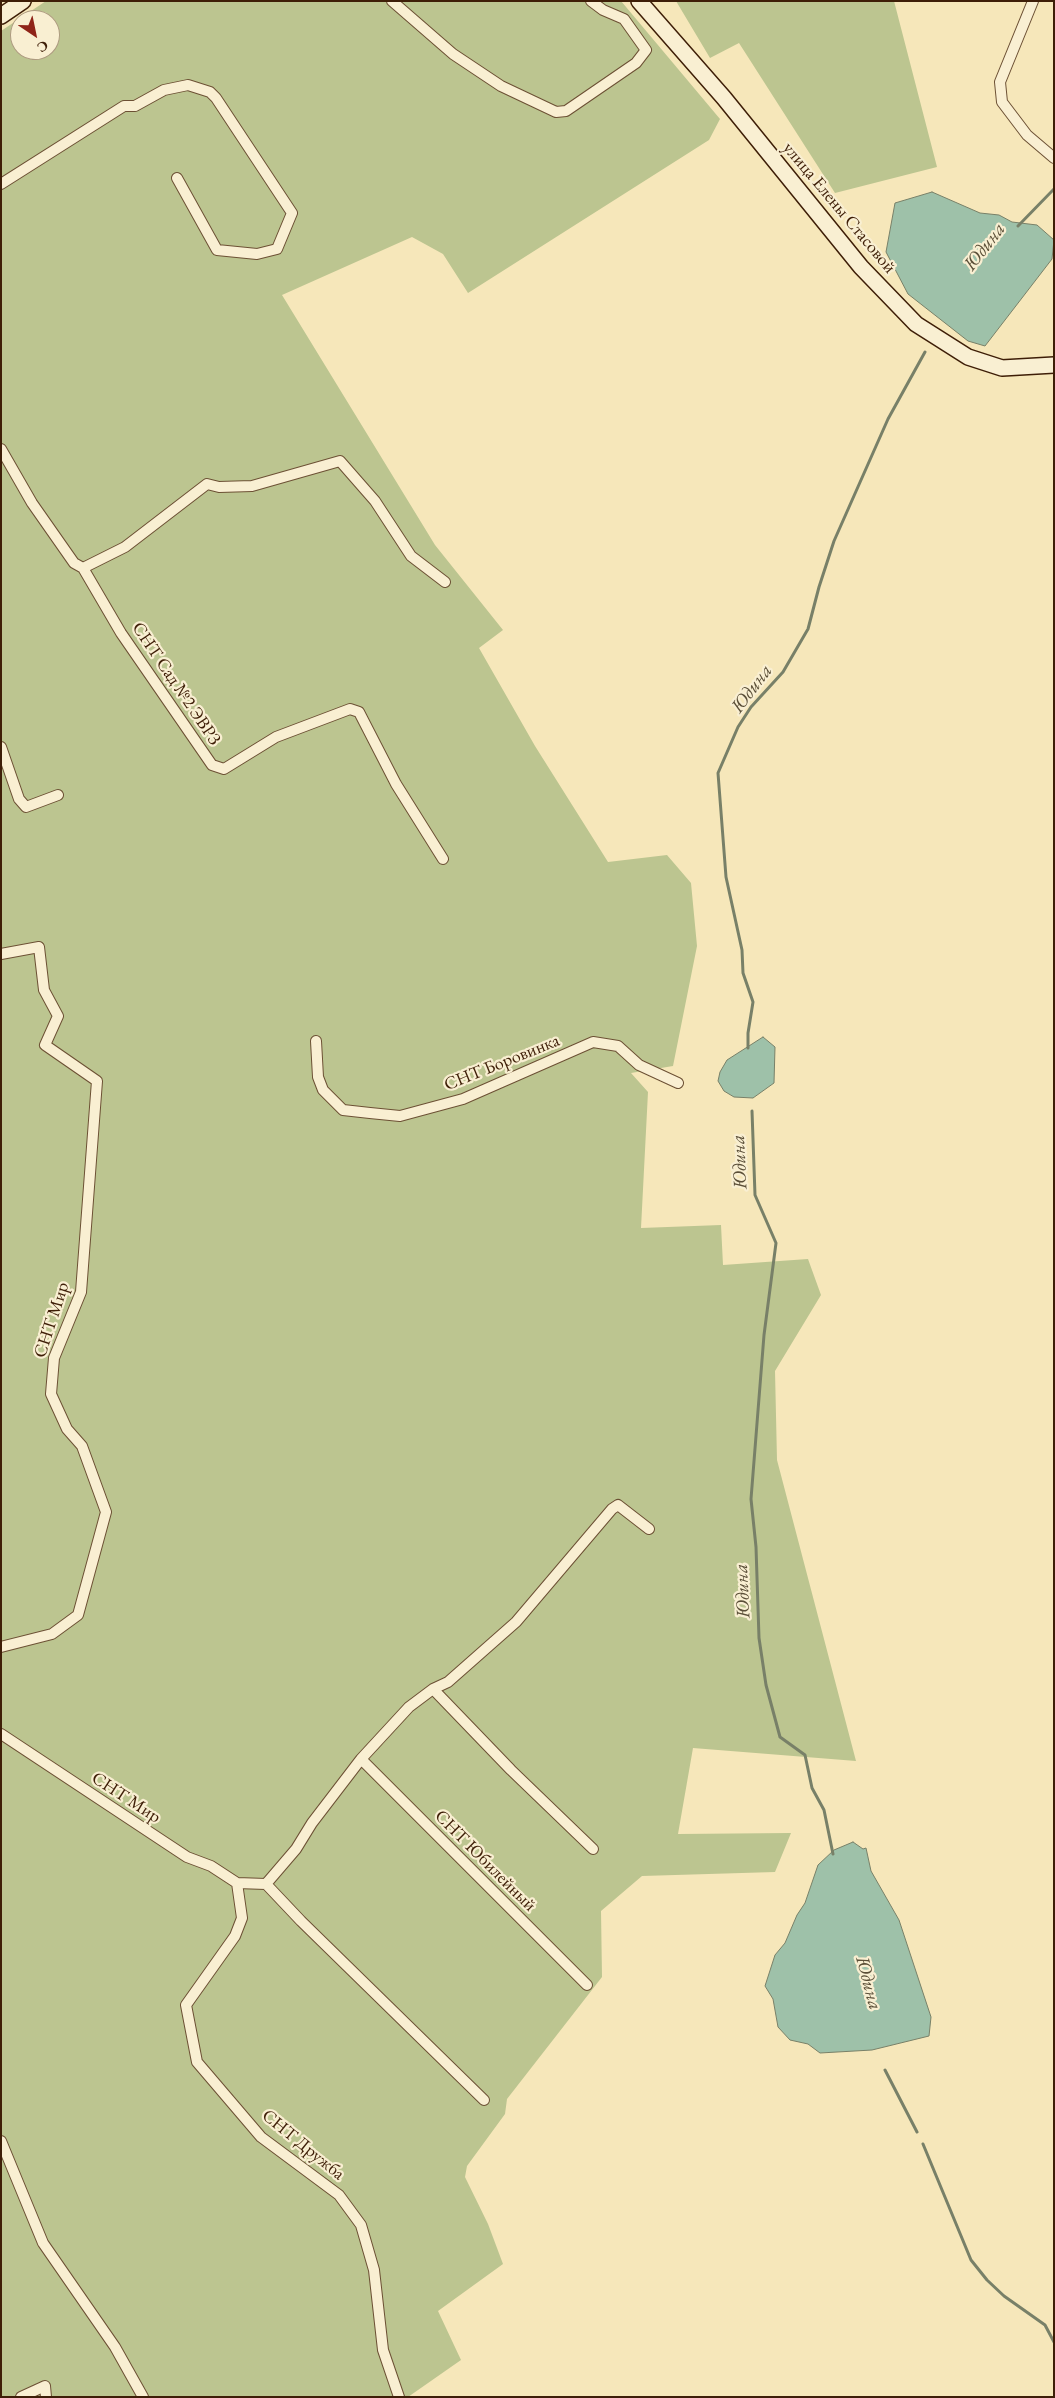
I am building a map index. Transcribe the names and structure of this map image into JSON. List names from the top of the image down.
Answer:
{
  "streets": {
    "main road": ["улица Елены Стасовой"],
    "street": [
      "СНТ Сад №2 ЭВРЗ",
      "СНТ Боровинка",
      "СНТ Мир",
      "СНТ Юбилейный",
      "СНТ Дружба"
    ]
  },
  "crossings": [
    ["СНТ Мир", "СНТ Дружба"]
  ],
  "water": ["Юдина"],
  "north": "bottom right"
}
